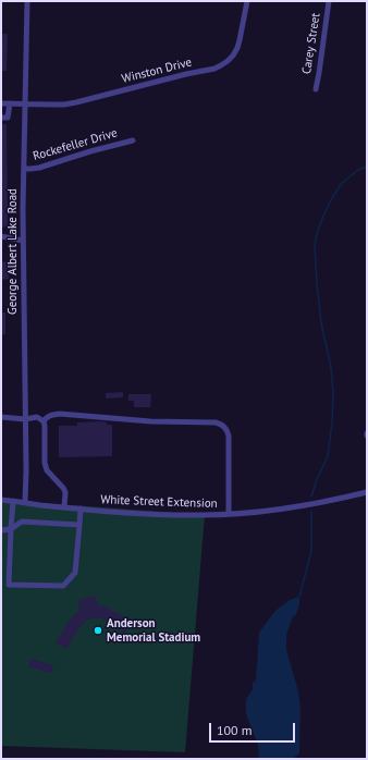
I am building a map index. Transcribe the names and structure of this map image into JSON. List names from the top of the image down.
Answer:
{
  "streets": {
    "street": [
      "Carey Street",
      "Winston Drive",
      "Rockefeller Drive",
      "George Albert Lake Road",
      "White Street Extension"
    ]
  },
  "crossings": [
    ["Winston Drive", "George Albert Lake Road"],
    ["Rockefeller Drive", "George Albert Lake Road"],
    ["George Albert Lake Road", "White Street Extension"]
  ],
  "places": ["Anderson Memorial Stadium"],
  "scale_bar": "100 m"
}
